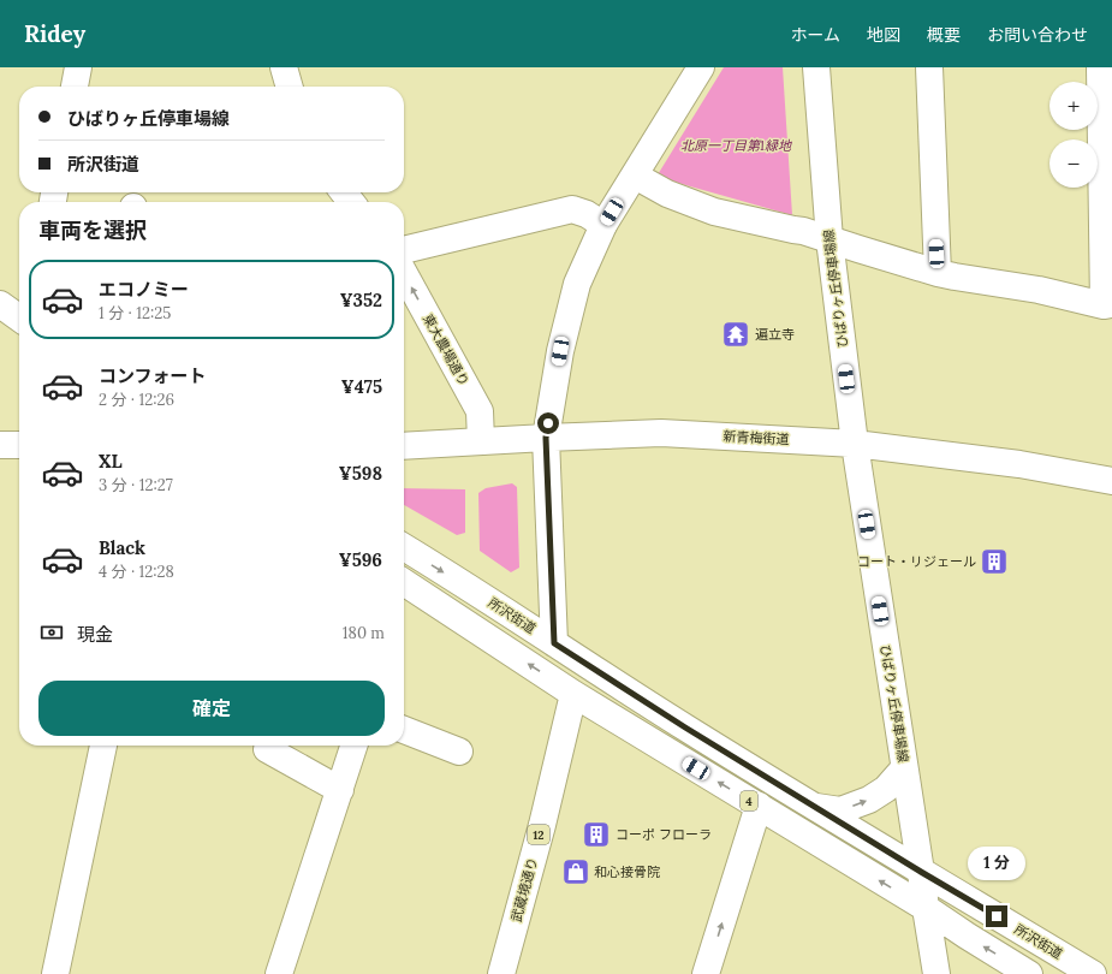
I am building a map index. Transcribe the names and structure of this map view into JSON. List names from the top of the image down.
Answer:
{
  "streets": {
    "main road": [
      "ひばりヶ丘停車場線",
      "東大農場通り",
      "新青梅街道",
      "所沢街道",
      "4",
      "12",
      "武蔵境通り"
    ]
  },
  "crossings": [
    ["ひばりヶ丘停車場線", "新青梅街道"],
    ["ひばりヶ丘停車場線", "所沢街道"],
    ["ひばりヶ丘停車場線", "4"],
    ["東大農場通り", "新青梅街道"],
    ["4", "武蔵境通り"]
  ],
  "one_way": ["東大農場通り"],
  "parks": ["北原一丁目第1緑地"],
  "places": {
    "temple": ["遍立寺"],
    "building": ["コート・リジェール", "コーポ フローラ"],
    "shop": ["和心接骨院"]
  },
  "page": {
    "header": "Ridey",
    "nav": [
      "ホーム",
      "地図",
      "概要",
      "お問い合わせ"
    ],
    "map_buttons": ["+", "−"],
    "banner": ["ひばりヶ丘停車場線", "所沢街道"],
    "heading": "車両を選択",
    "list": [
      {
        "name": "エコノミー",
        "note": "1 分 · 12:25",
        "value": "¥352"
      },
      {
        "name": "コンフォート",
        "note": "2 分 · 12:26",
        "value": "¥475"
      },
      {
        "name": "XL",
        "note": "3 分 · 12:27",
        "value": "¥598"
      },
      {
        "name": "Black",
        "note": "4 分 · 12:28",
        "value": "¥596"
      }
    ],
    "pay": ["現金", "180 m"],
    "buttons": "確定",
    "bubble": "1 分"
  }
}
